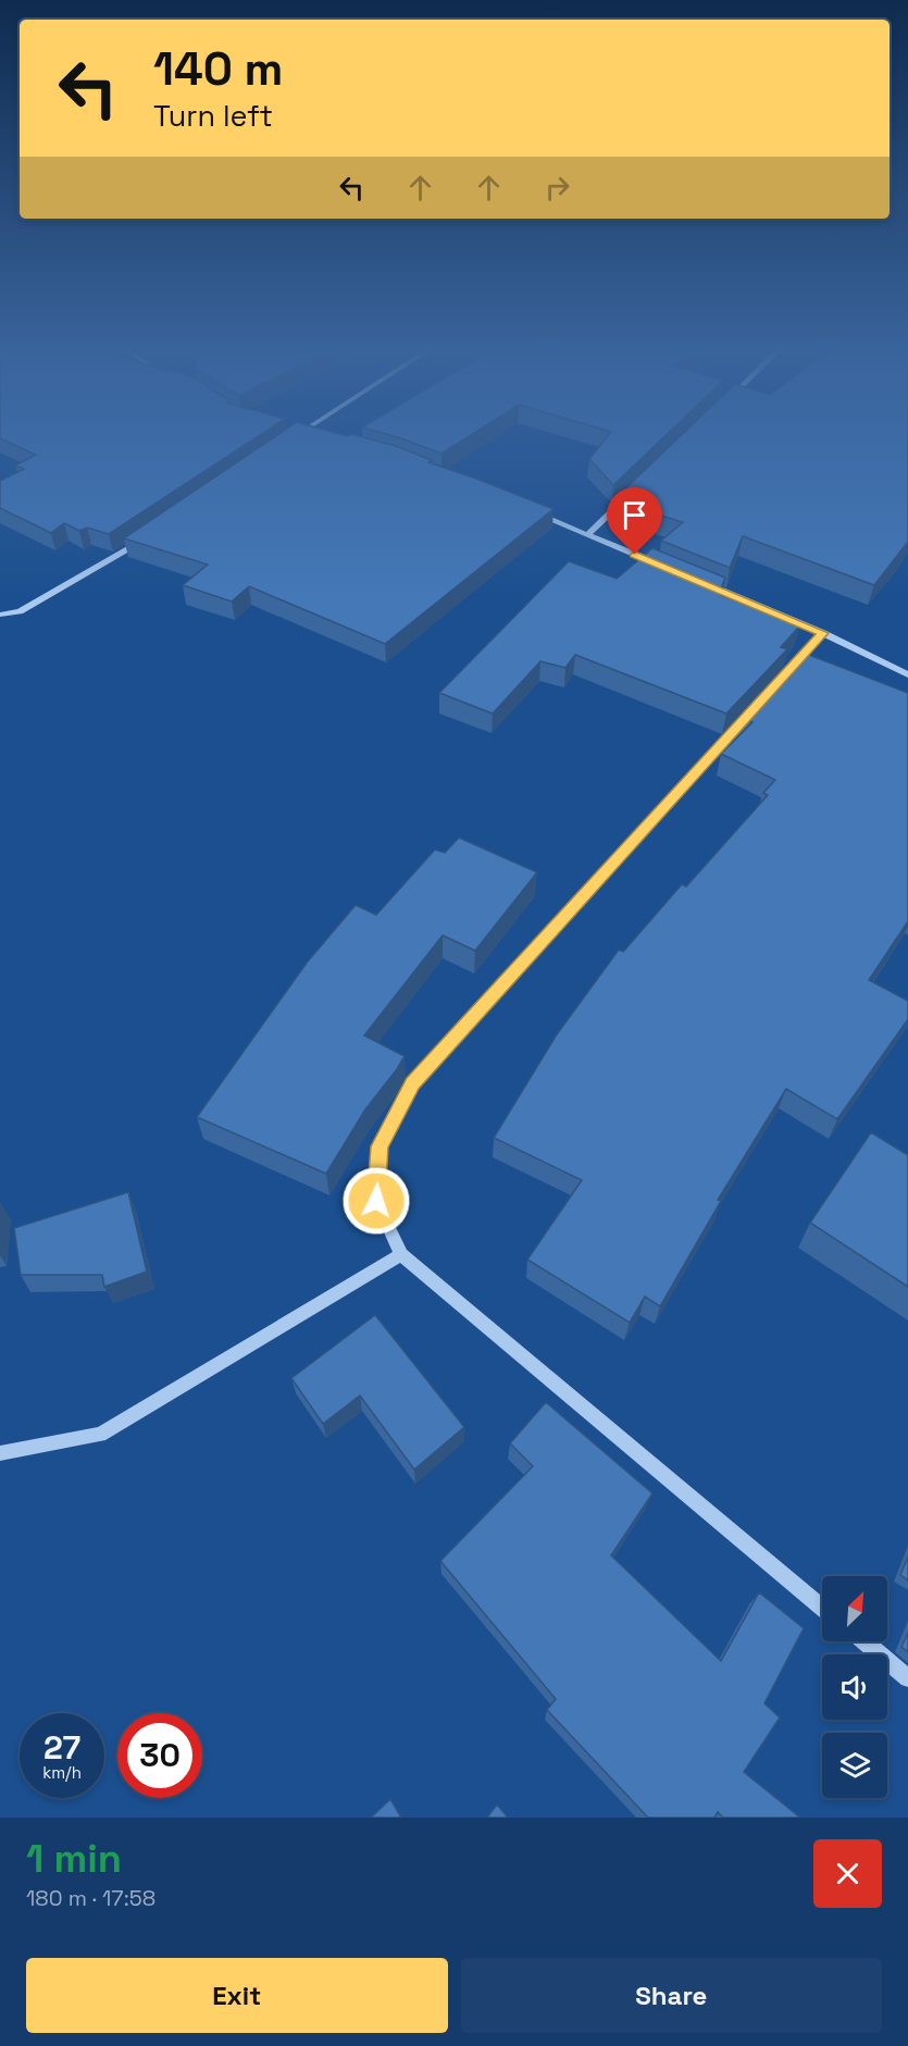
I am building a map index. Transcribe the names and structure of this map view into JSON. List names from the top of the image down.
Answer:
{
  "north": "top right",
  "page": {
    "turn": ["140 m", "Turn left"],
    "speed": "27 km/h",
    "limit": "30",
    "heading": ["1 min", "180 m · 17:58"],
    "buttons": ["Exit", "Share"]
  }
}
